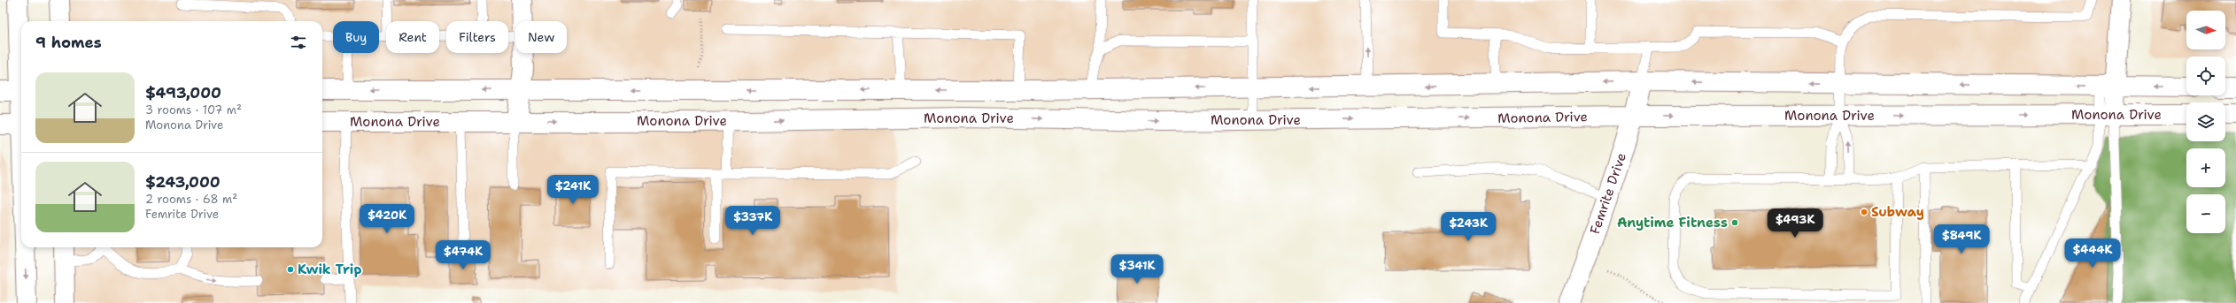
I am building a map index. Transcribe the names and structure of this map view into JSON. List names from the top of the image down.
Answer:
{
  "streets": {
    "street": ["Monona Drive", "Femrite Drive"]
  },
  "crossings": [
    ["Monona Drive", "Femrite Drive"]
  ],
  "places": ["Subway", "Anytime Fitness", "Kwik Trip"],
  "north": "right",
  "page": {
    "map_buttons": ["+", "−"],
    "chip": [
      "Buy",
      "Rent",
      "Filters",
      "New"
    ],
    "heading": "9 homes",
    "list": [
      {
        "name": "$493,000",
        "note": "3 rooms · 107 m² · Monona Drive"
      },
      {
        "name": "$243,000",
        "note": "2 rooms · 68 m² · Femrite Drive"
      }
    ],
    "price": [
      "$241K",
      "$420K",
      "$337K",
      "$493K",
      "$243K",
      "$849K",
      "$444K",
      "$474K",
      "$341K"
    ]
  }
}
